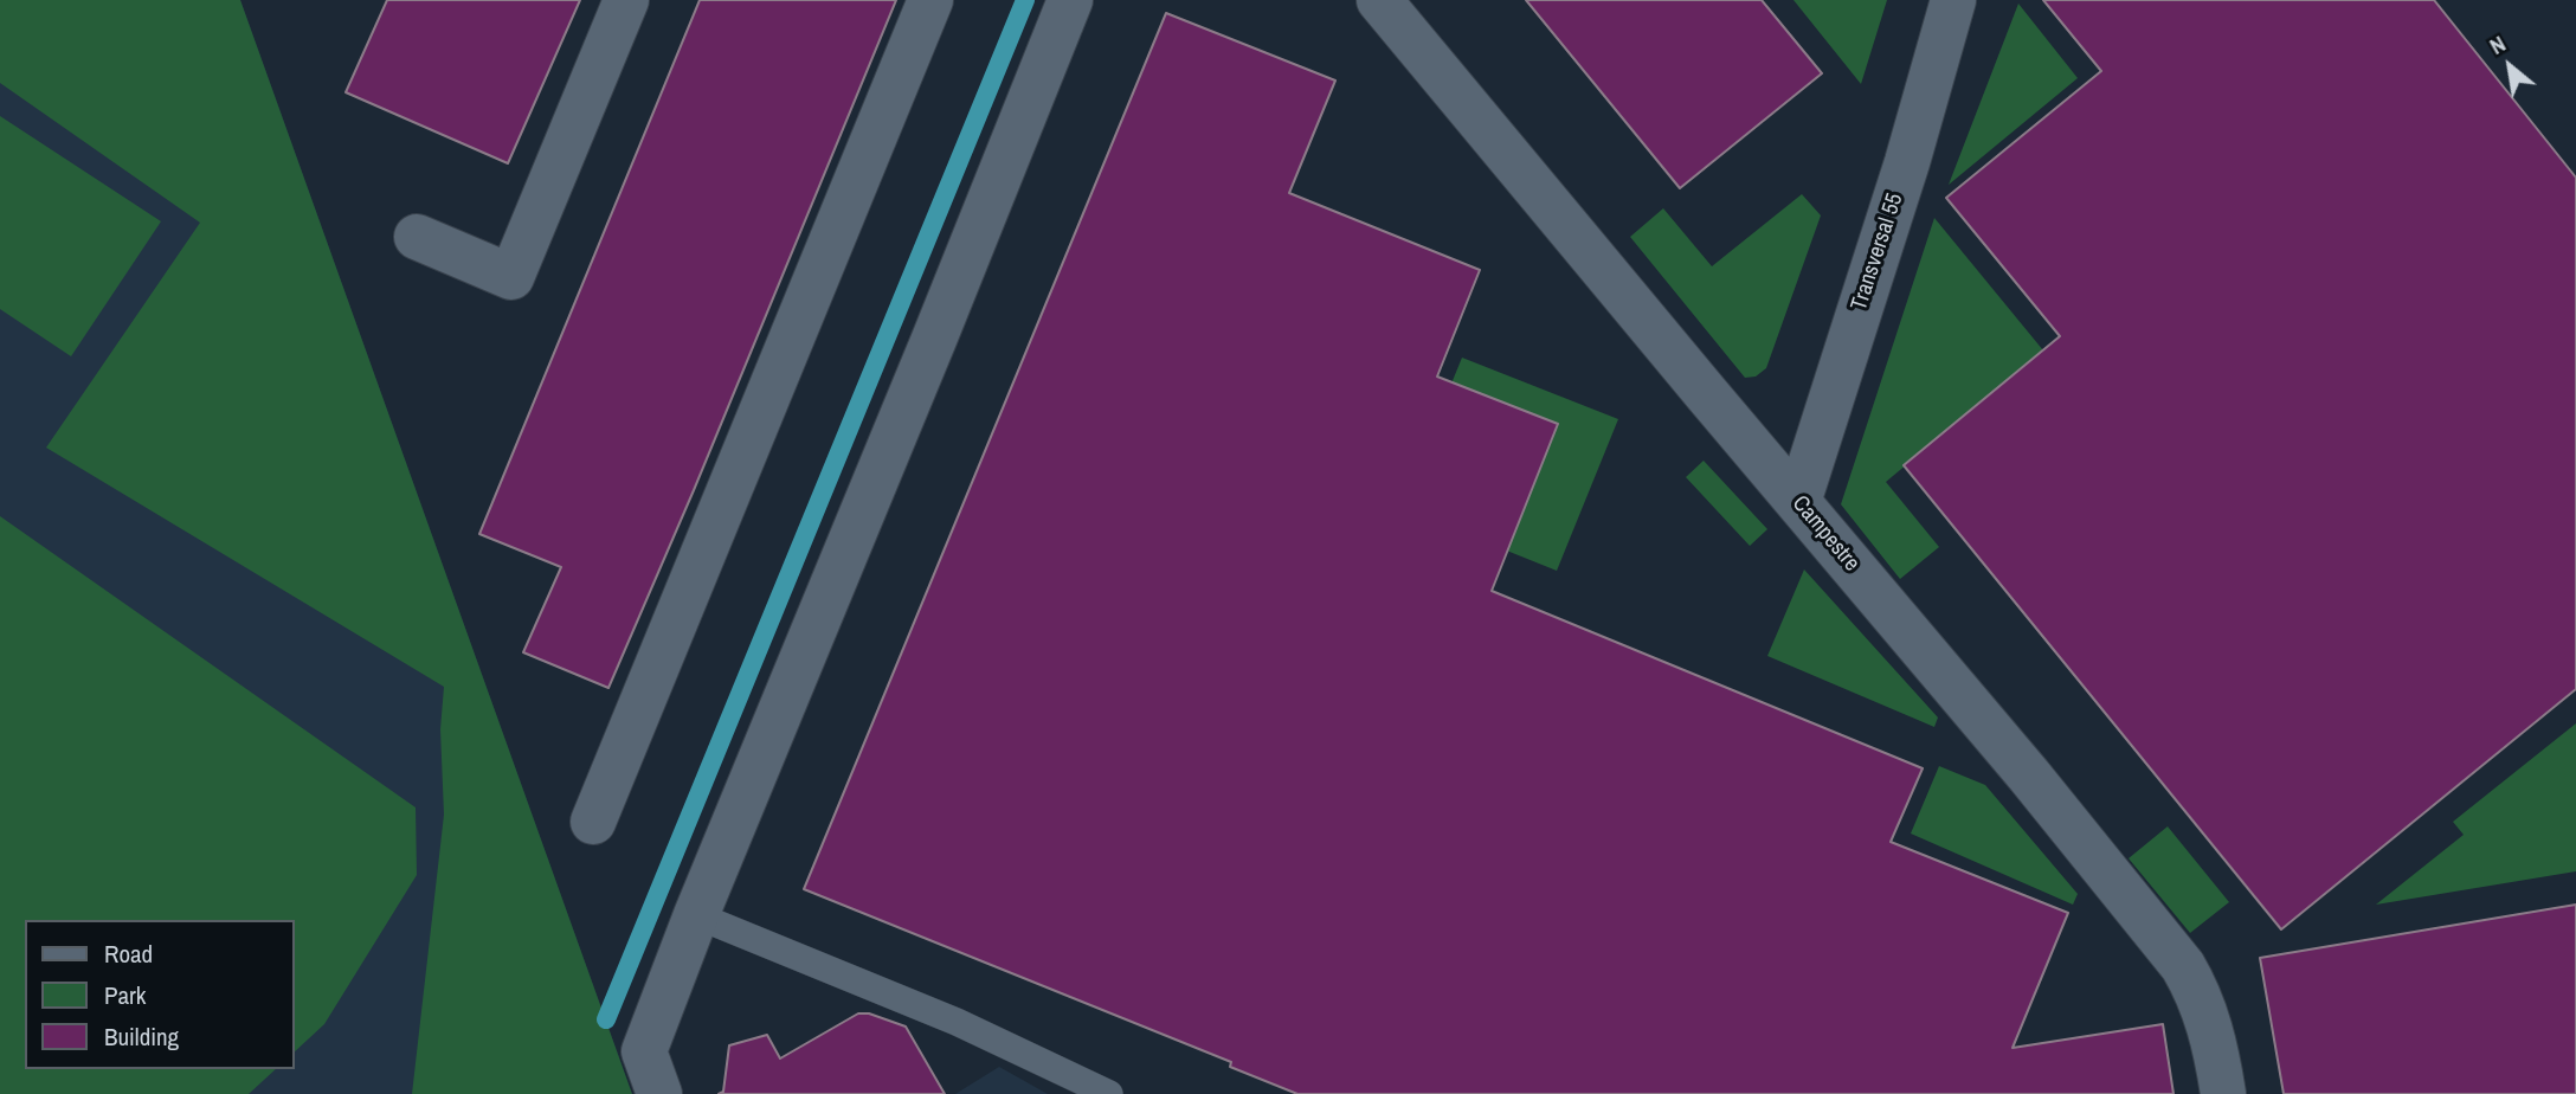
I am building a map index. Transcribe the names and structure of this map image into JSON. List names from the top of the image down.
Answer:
{
  "streets": {
    "street": ["Transversal 55", "Campestre"]
  },
  "crossings": [
    ["Transversal 55", "Campestre"]
  ],
  "legend": ["Road", "Park", "Building"],
  "north": "top left"
}
